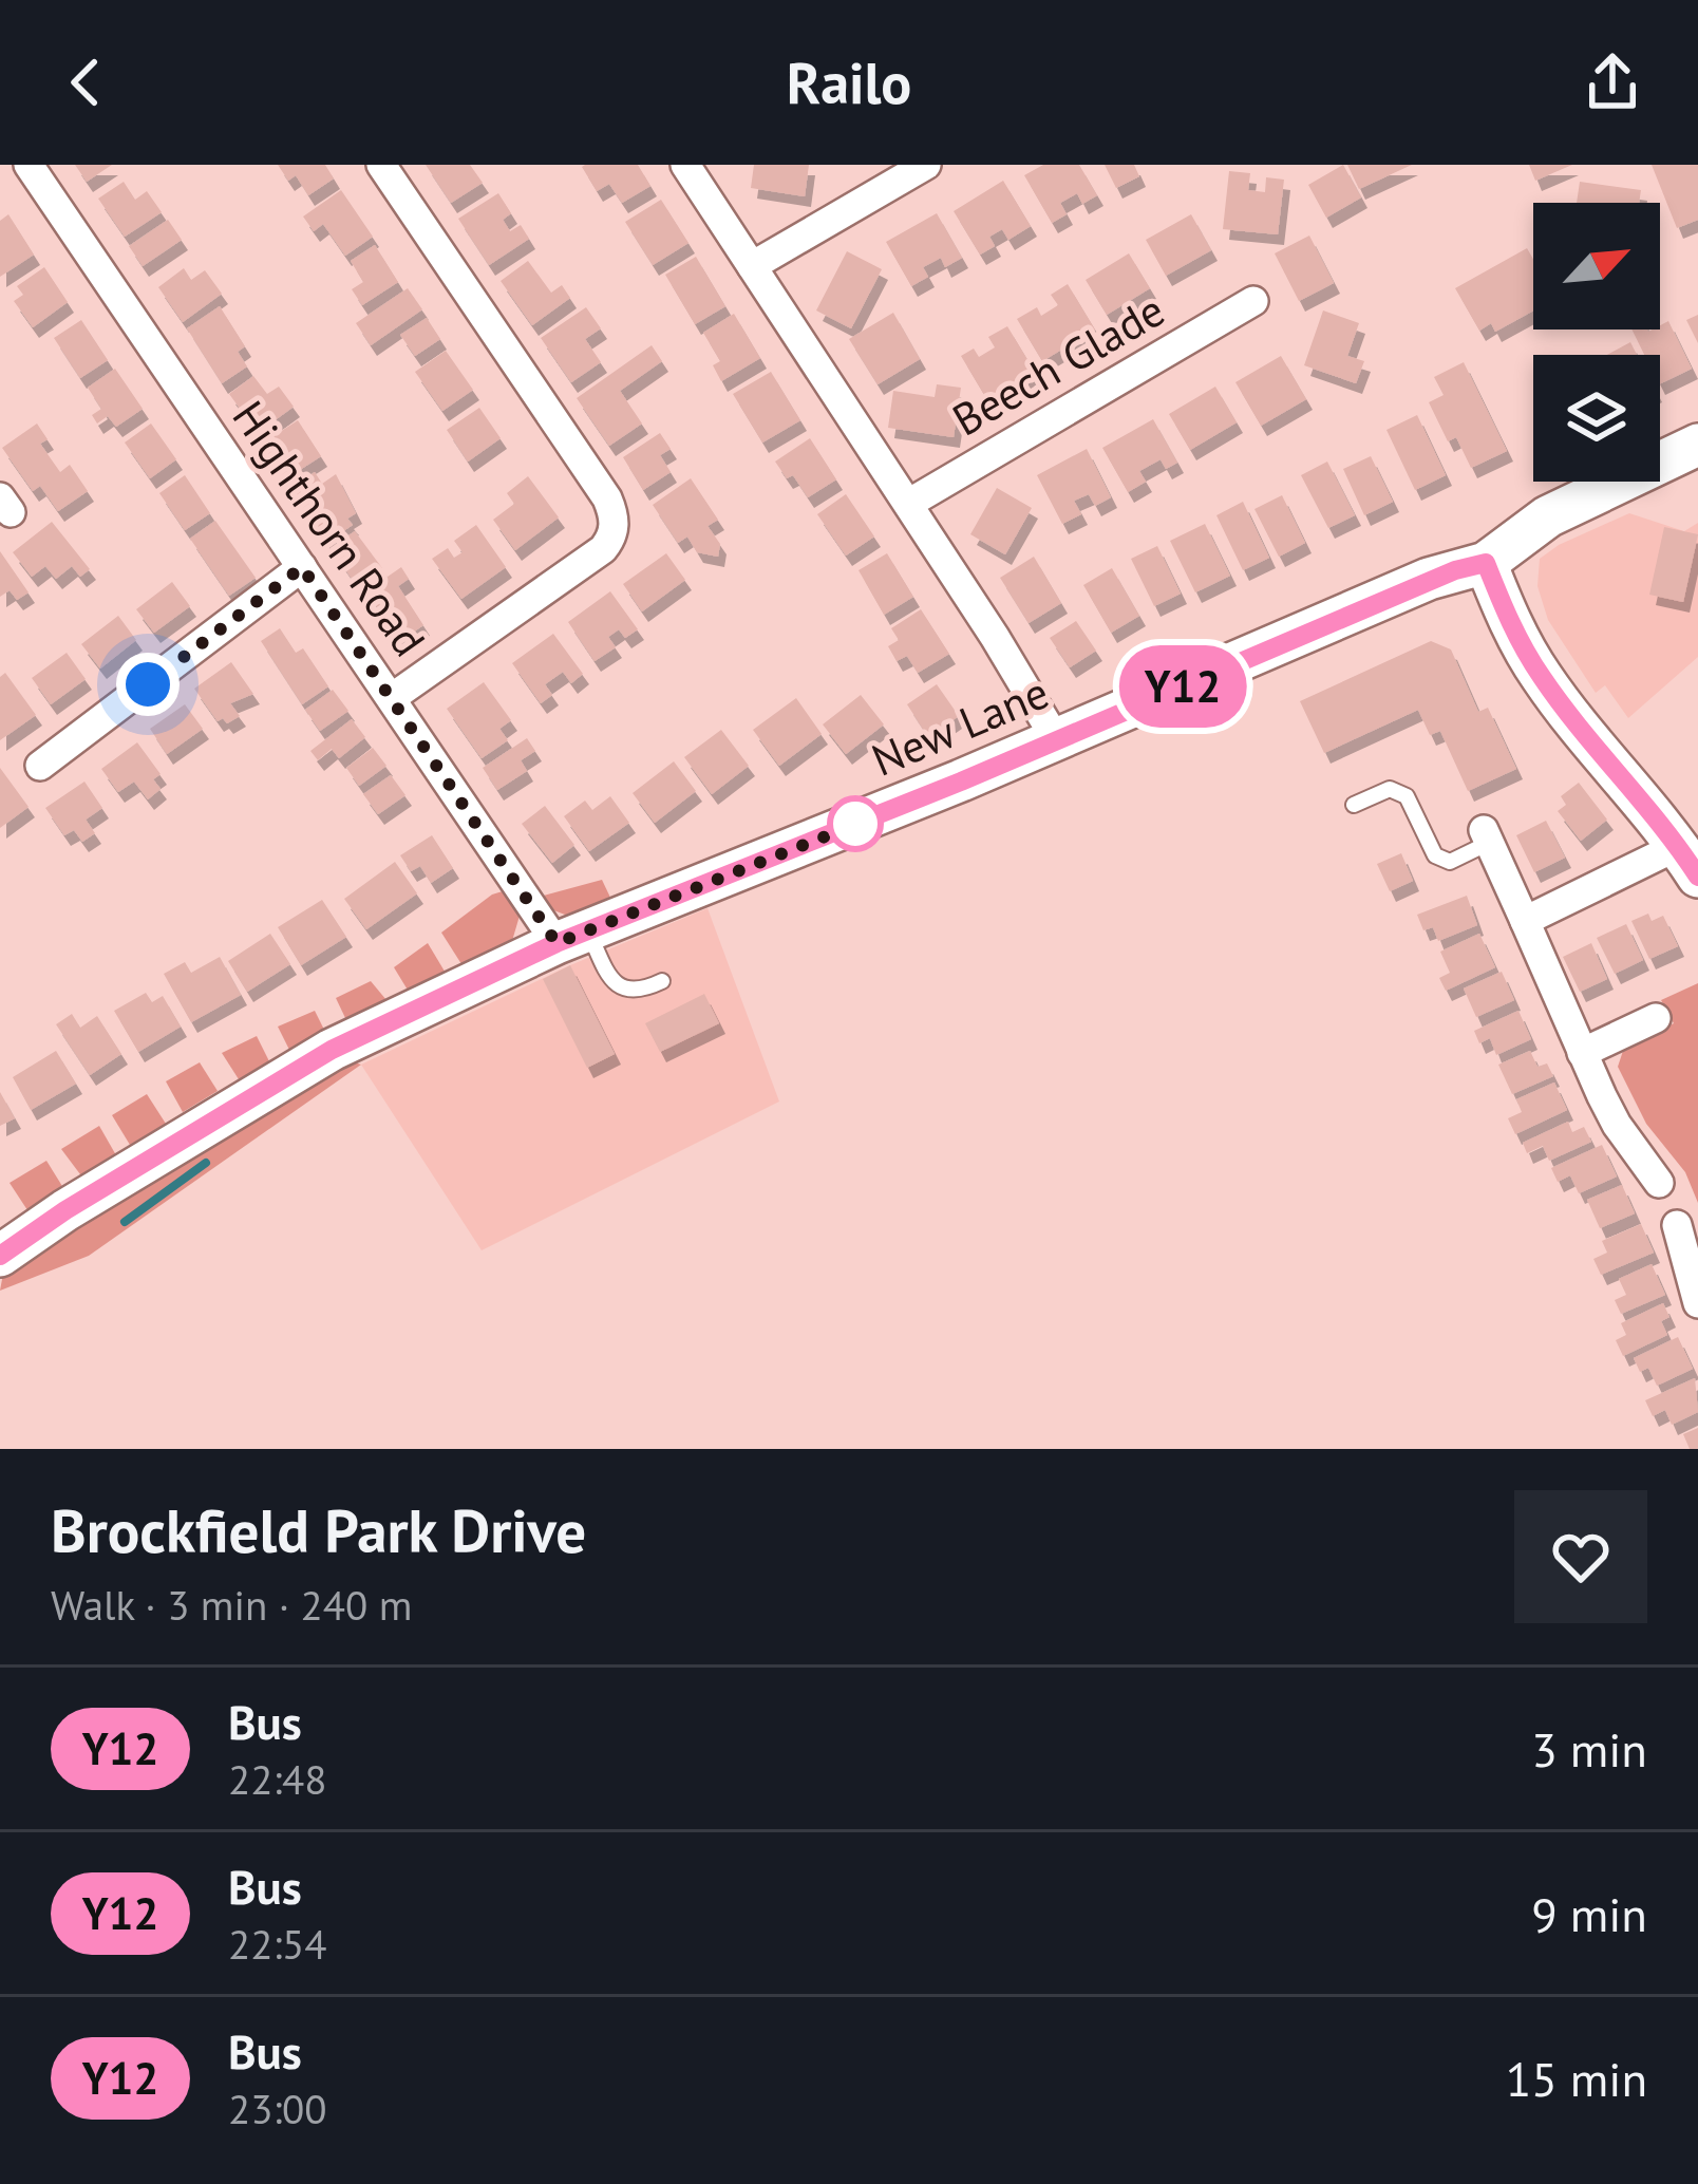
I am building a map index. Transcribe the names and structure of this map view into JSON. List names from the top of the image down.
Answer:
{
  "streets": {
    "street": ["Beech Glade", "Highthorn Road", "New Lane"]
  },
  "crossings": [
    ["Highthorn Road", "New Lane"]
  ],
  "lines": ["bus line Y12"],
  "north": "top right",
  "page": {
    "header": "Railo",
    "on_map": "Y12",
    "heading": ["Brockfield Park Drive", "Walk · 3 min · 240 m"],
    "list": [
      {
        "mark": "Y12",
        "name": "Bus",
        "note": "22:48",
        "value": "3 min"
      },
      {
        "mark": "Y12",
        "name": "Bus",
        "note": "22:54",
        "value": "9 min"
      },
      {
        "mark": "Y12",
        "name": "Bus",
        "note": "23:00",
        "value": "15 min"
      }
    ]
  }
}
